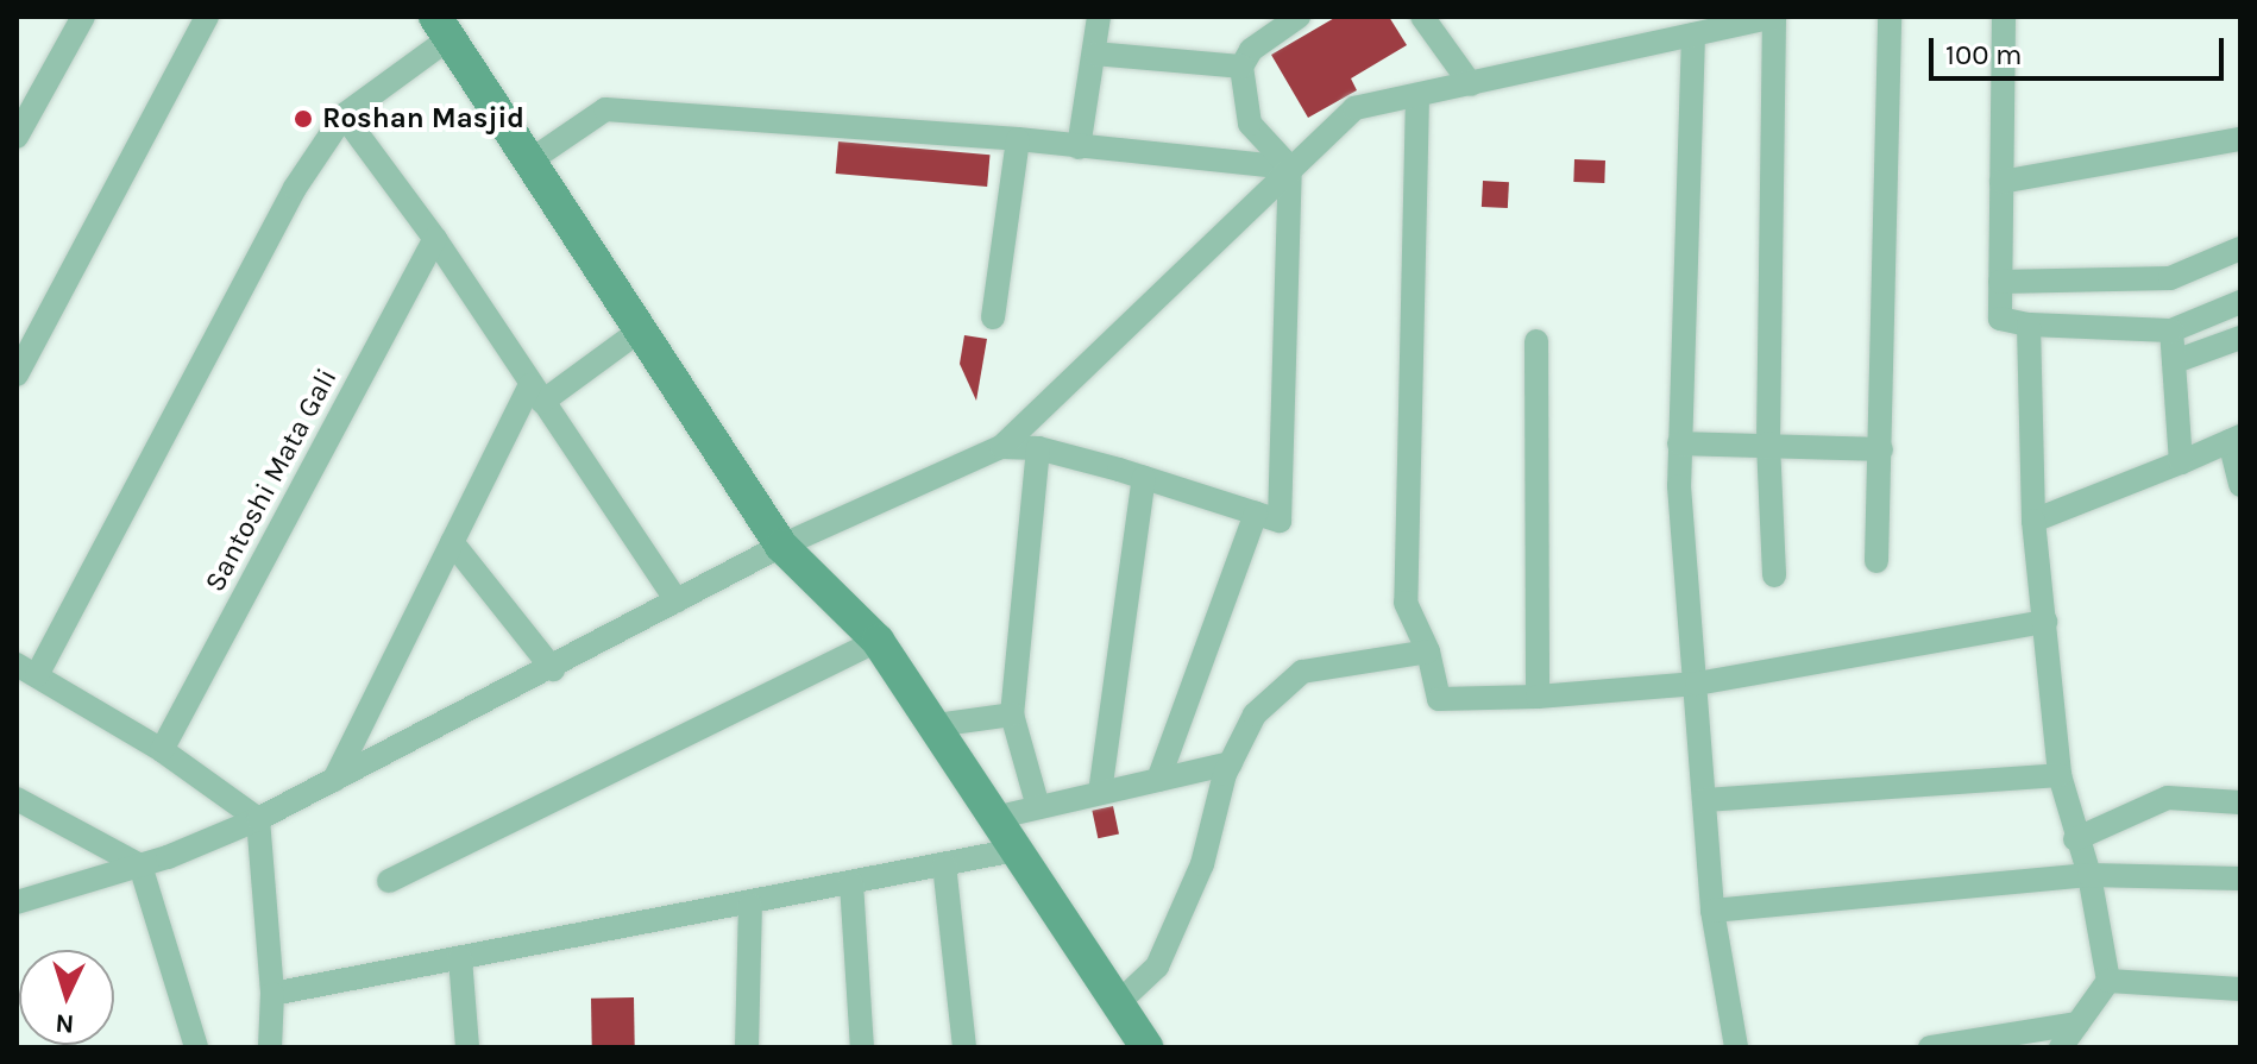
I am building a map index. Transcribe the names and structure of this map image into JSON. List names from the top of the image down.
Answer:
{
  "streets": {
    "street": ["Santoshi Mata Gali"]
  },
  "places": ["Roshan Masjid"],
  "scale_bar": "100 m",
  "north": "bottom"
}
